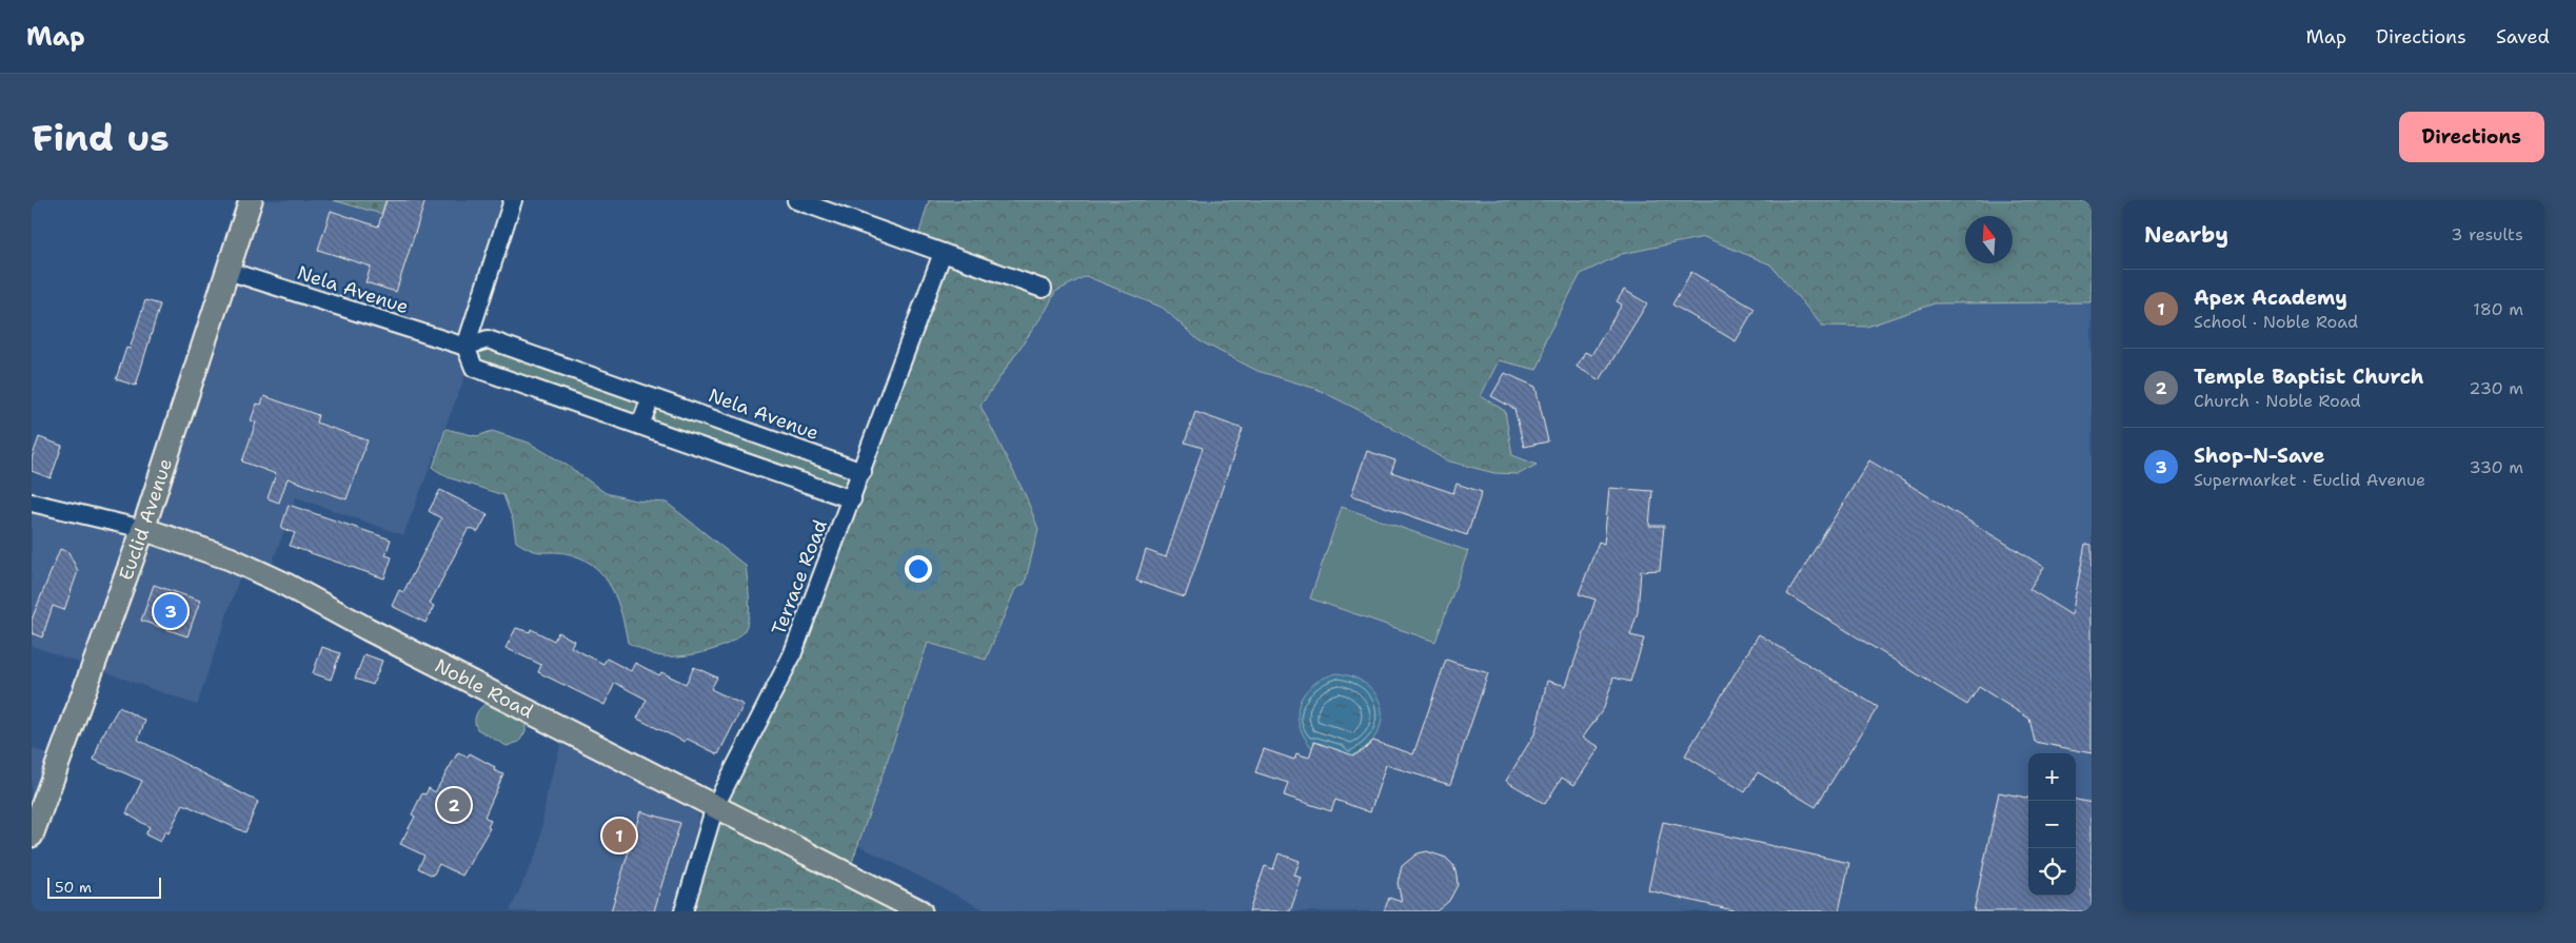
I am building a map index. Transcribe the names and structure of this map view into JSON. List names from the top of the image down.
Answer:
{
  "streets": {
    "main road": ["Euclid Avenue", "Noble Road"],
    "street": ["Nela Avenue", "Terrace Road"]
  },
  "crossings": [
    ["Nela Avenue", "Euclid Avenue"],
    ["Nela Avenue", "Terrace Road"],
    ["Euclid Avenue", "Noble Road"],
    ["Terrace Road", "Noble Road"]
  ],
  "scale_bar": "50 m",
  "north": "top",
  "page": {
    "header": "Map",
    "nav": ["Map", "Directions", "Saved"],
    "buttons": "Directions",
    "title": "Find us",
    "heading": ["Nearby", "3 results"],
    "list": [
      {
        "mark": "1",
        "name": "Apex Academy",
        "note": "School · Noble Road",
        "value": "180 m"
      },
      {
        "mark": "2",
        "name": "Temple Baptist Church",
        "note": "Church · Noble Road",
        "value": "230 m"
      },
      {
        "mark": "3",
        "name": "Shop-N-Save",
        "note": "Supermarket · Euclid Avenue",
        "value": "330 m"
      }
    ],
    "pins": ["3", "2", "1"],
    "map_buttons": ["+", "−"],
    "scale": "50 m"
  }
}
